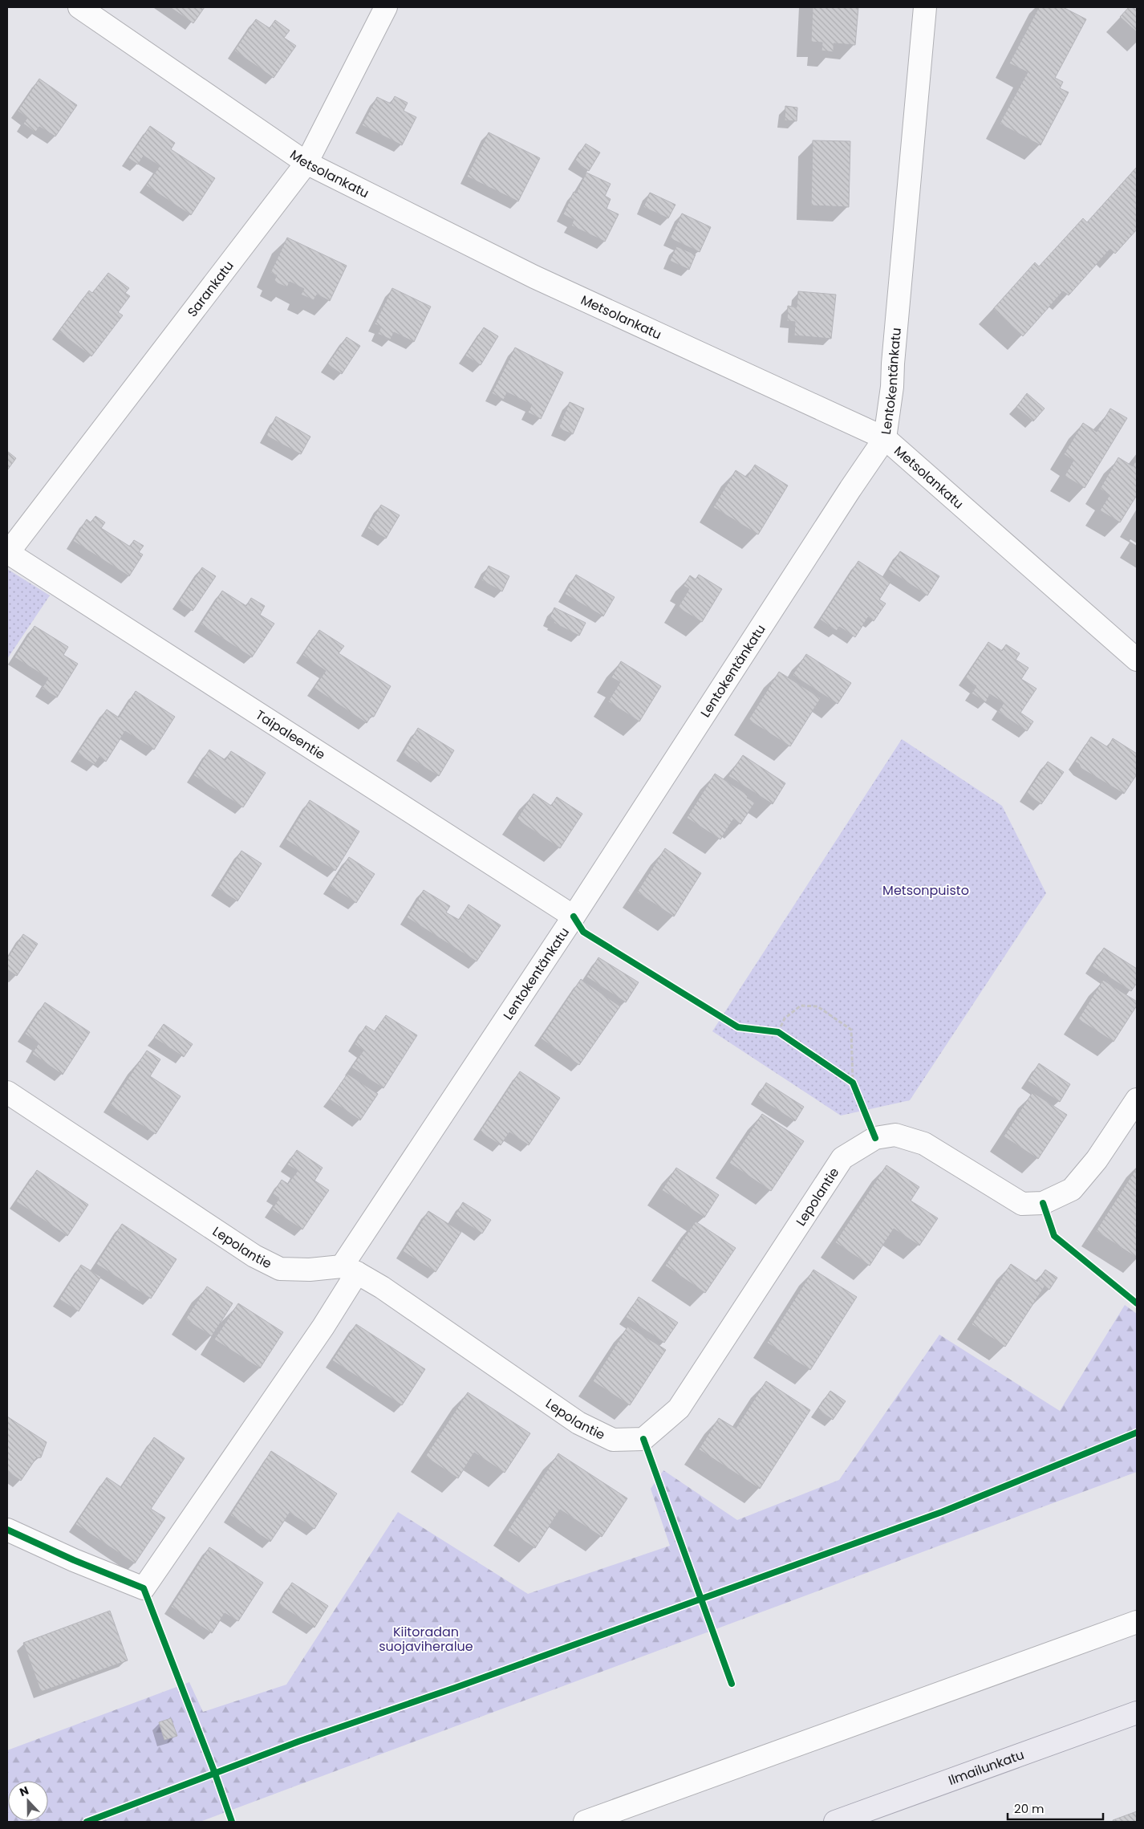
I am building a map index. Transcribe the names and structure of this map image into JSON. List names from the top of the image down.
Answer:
{
  "streets": {
    "main road": ["Ilmailunkatu"],
    "street": [
      "Metsolankatu",
      "Sarankatu",
      "Lentokentänkatu",
      "Taipaleentie",
      "Lepolantie"
    ]
  },
  "crossings": [
    ["Metsolankatu", "Sarankatu"],
    ["Metsolankatu", "Lentokentänkatu"],
    ["Sarankatu", "Taipaleentie"],
    ["Lentokentänkatu", "Taipaleentie"],
    ["Lentokentänkatu", "Lepolantie"]
  ],
  "parks": ["Metsonpuisto", "Kiitoradan suojaviheralue"],
  "scale_bar": "20 m",
  "north": "top"
}
